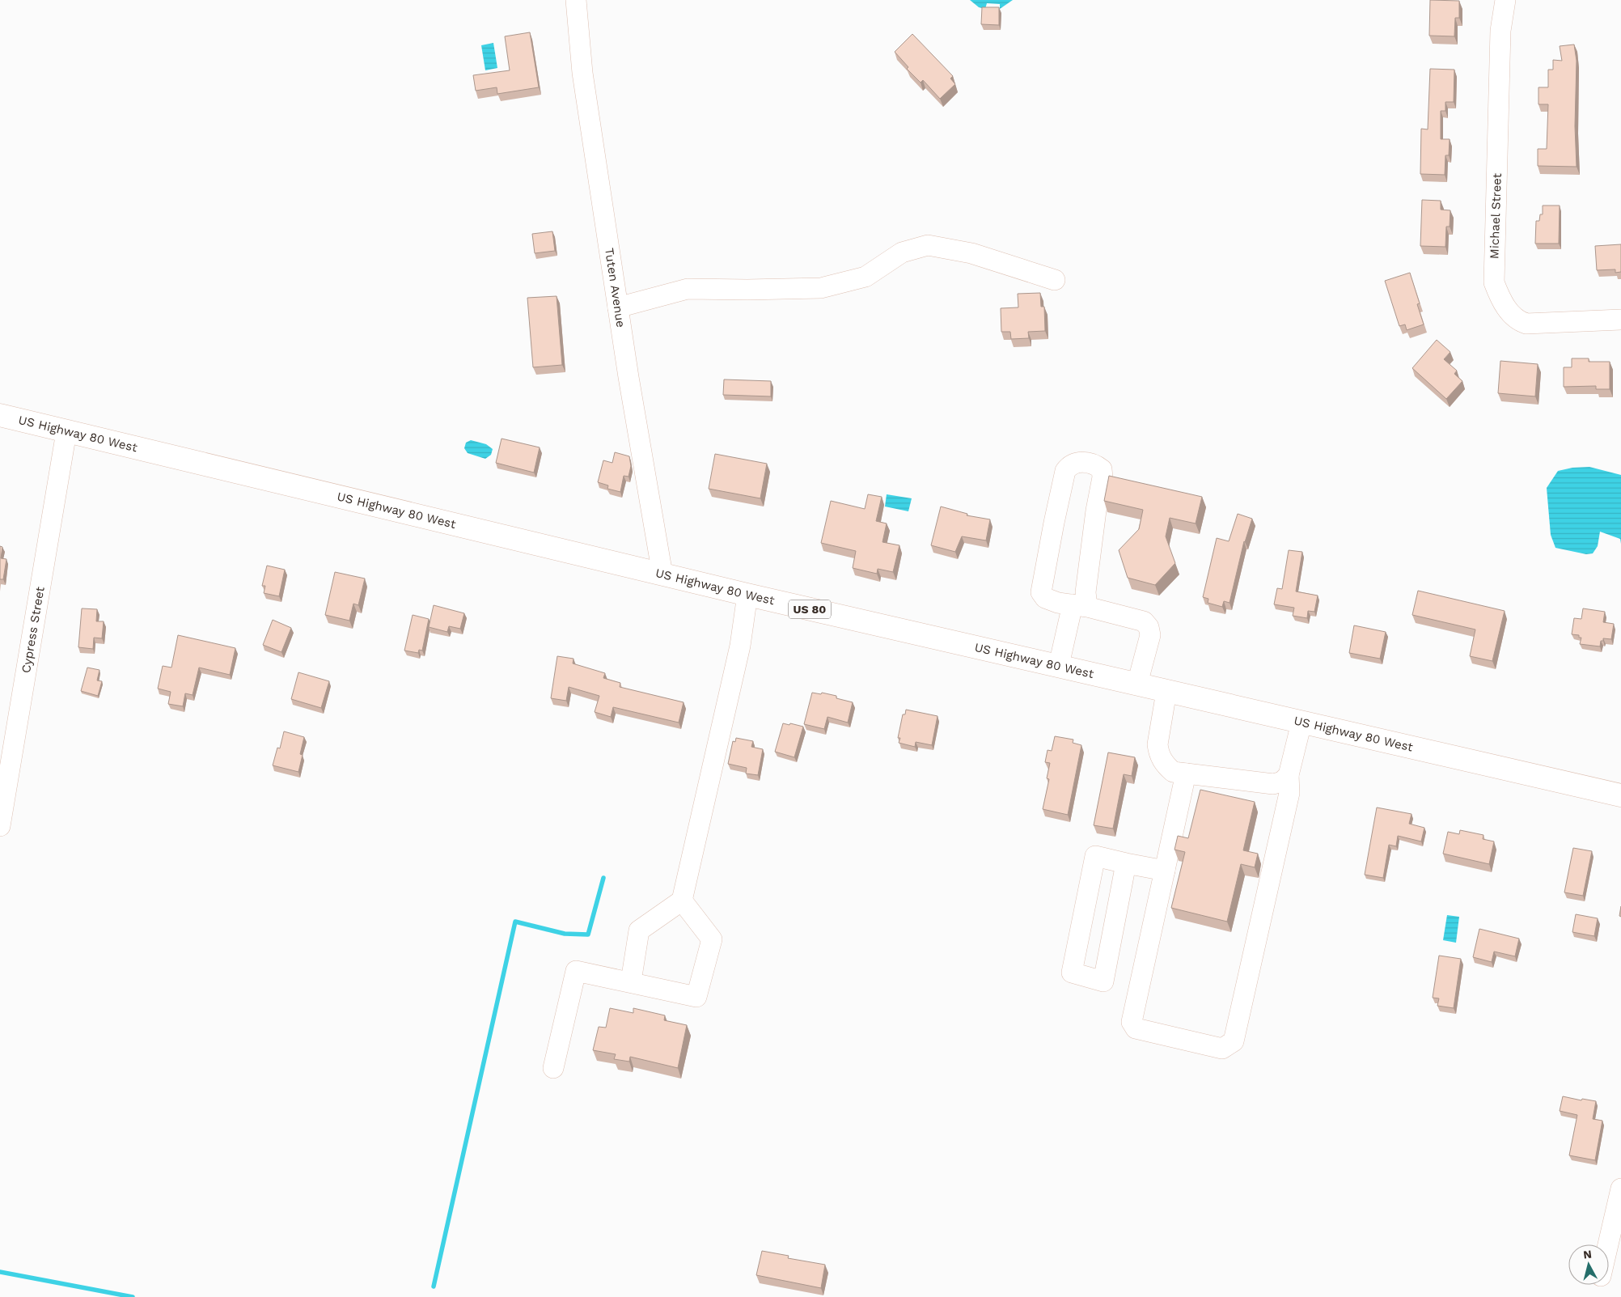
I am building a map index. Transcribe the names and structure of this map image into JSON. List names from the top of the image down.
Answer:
{
  "streets": {
    "main road": ["US Highway 80 West", "US 80"],
    "street": ["Michael Street", "Tuten Avenue", "Cypress Street"]
  },
  "crossings": [
    ["Tuten Avenue", "US Highway 80 West"],
    ["US Highway 80 West", "Cypress Street"]
  ],
  "north": "top"
}
